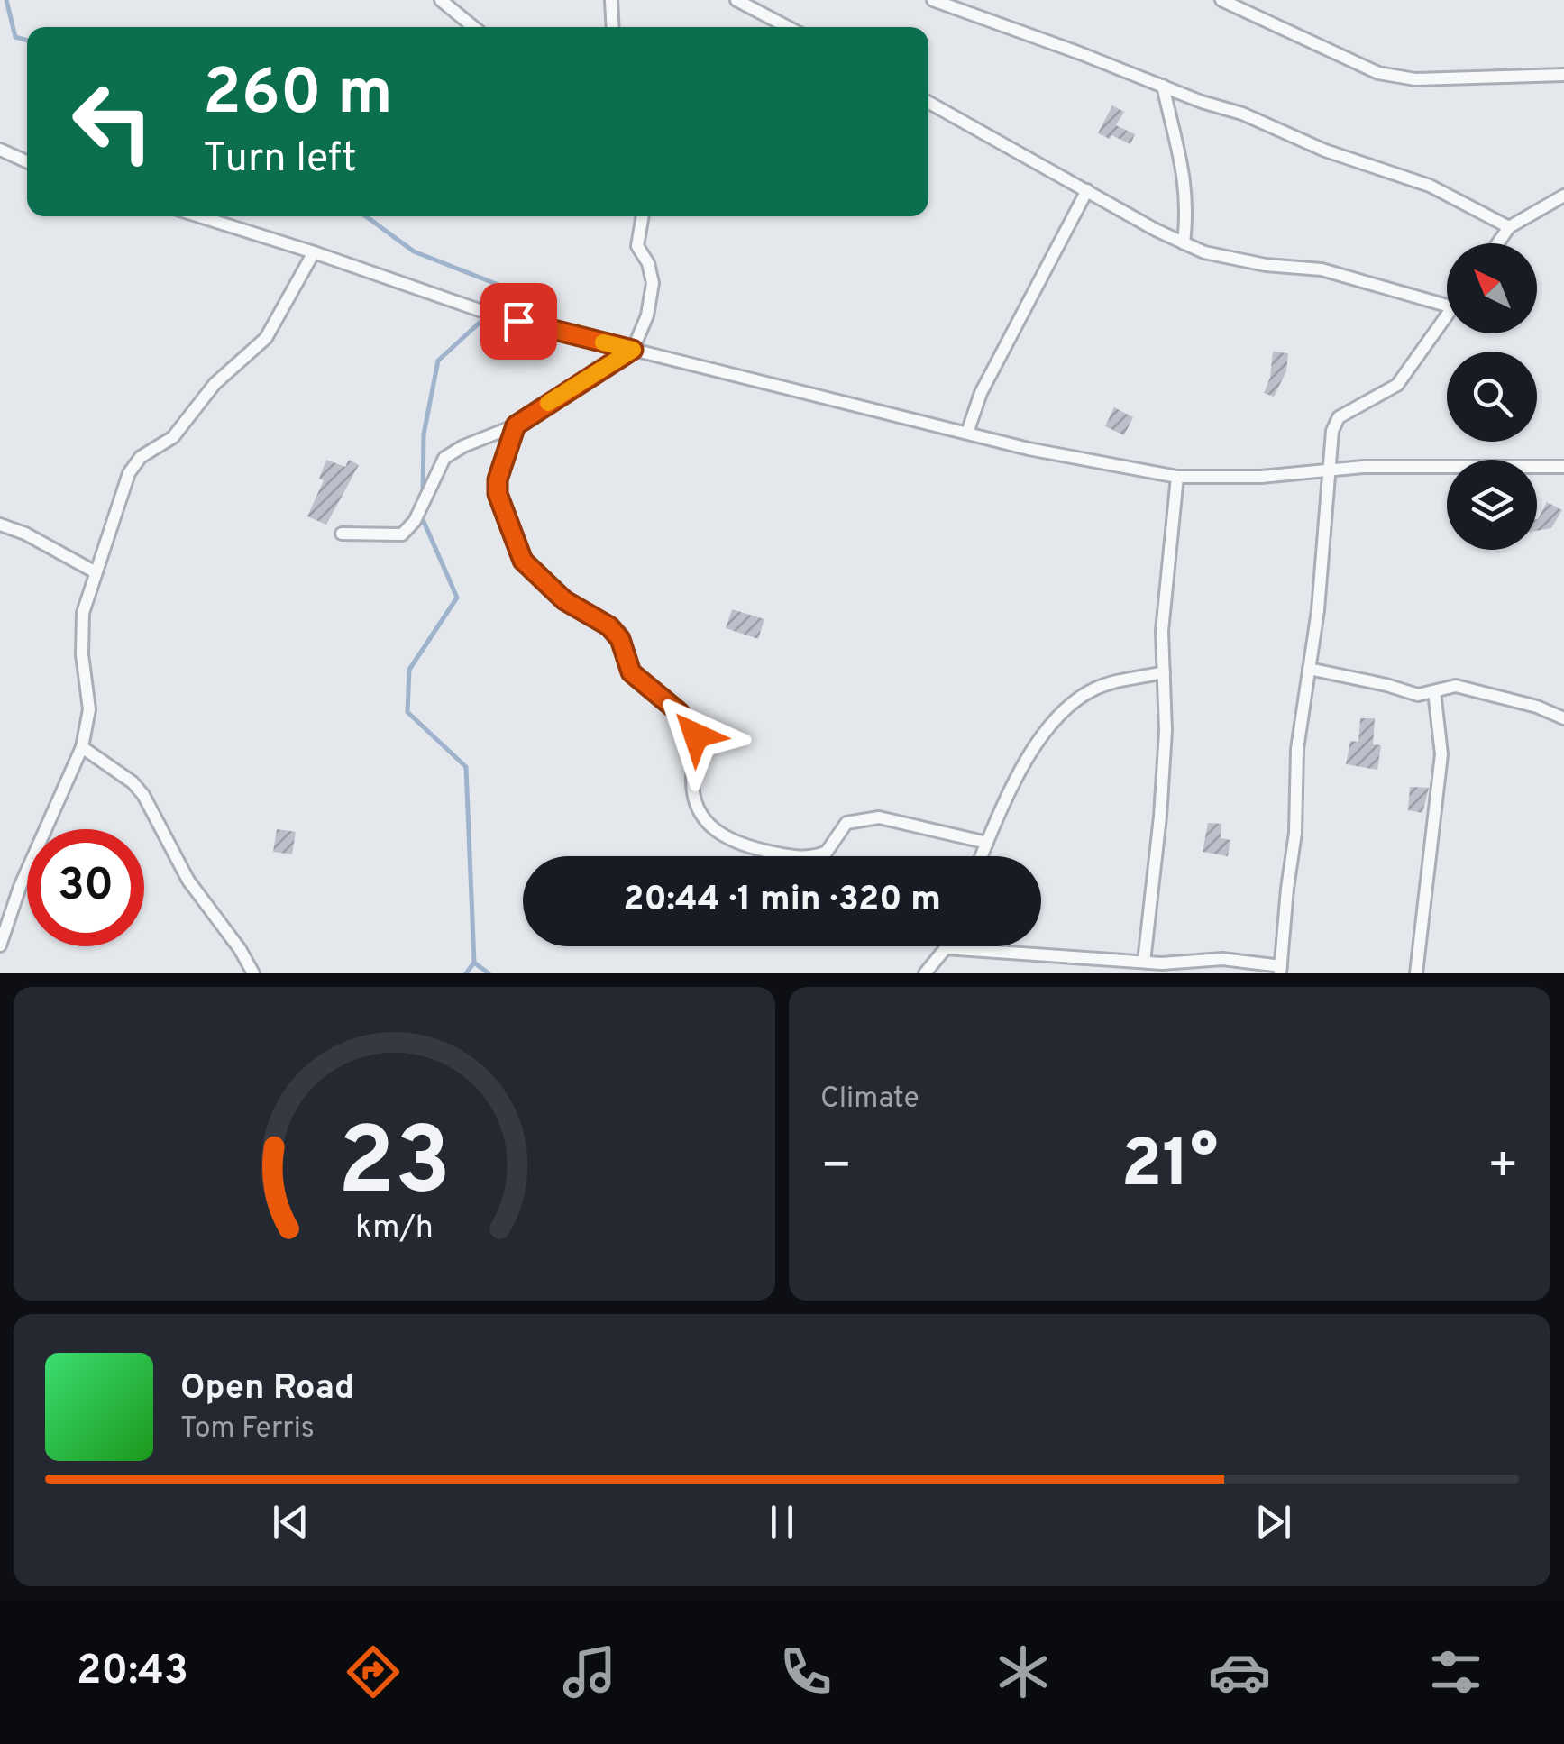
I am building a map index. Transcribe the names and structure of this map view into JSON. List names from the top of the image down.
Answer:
{
  "north": "top left",
  "page": {
    "turn": ["260 m", "Turn left"],
    "limit": "30",
    "trip": "20:44 · 1 min · 320 m",
    "tile": "Climate",
    "heat": ["−", "21°", "+"],
    "song": ["Open Road", "Tom Ferris"],
    "tabs": "20:43",
    "gauge": ["23", "km/h"]
  }
}
